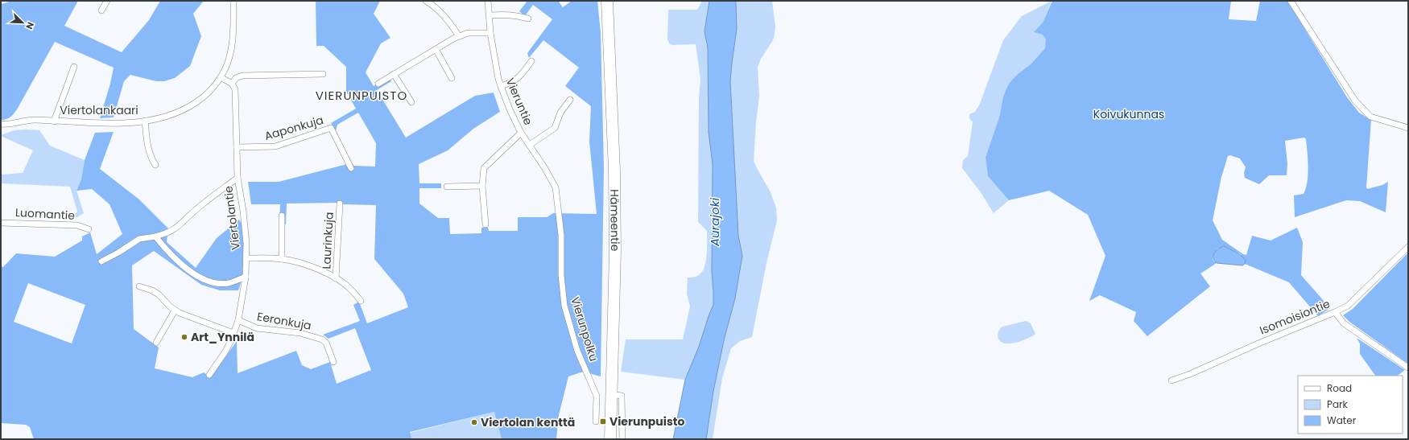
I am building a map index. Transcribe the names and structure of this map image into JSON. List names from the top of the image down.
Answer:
{
  "streets": {
    "highway": ["Hämeentie"],
    "street": [
      "Vieruntie",
      "Viertolankaari",
      "Aaponkuja",
      "Luomantie",
      "Viertolantie",
      "Laurinkuja",
      "Isomoisiontie",
      "Eeronkuja",
      "Vierunpolku"
    ]
  },
  "crossings": [
    ["Vieruntie", "Vierunpolku"],
    ["Aaponkuja", "Viertolantie"],
    ["Viertolantie", "Eeronkuja"]
  ],
  "districts": ["VIERUNPUISTO"],
  "water": ["Aurajoki"],
  "parks": ["Koivukunnas"],
  "places": {
    "other": ["Art_Ynnilä", "Viertolan kenttä"],
    "transit": ["Vierunpuisto"]
  },
  "legend": ["Road", "Park", "Water"],
  "north": "bottom right"
}
